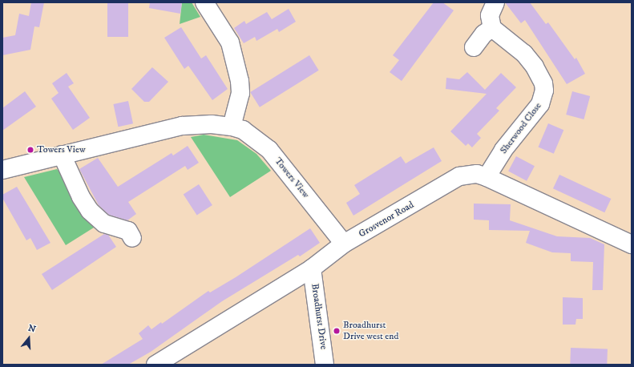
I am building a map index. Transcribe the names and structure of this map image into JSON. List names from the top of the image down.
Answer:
{
  "streets": {
    "street": [
      "Sherwood Close",
      "Towers View",
      "Grosvenor Road",
      "Broadhurst Drive"
    ]
  },
  "crossings": [
    ["Sherwood Close", "Grosvenor Road"],
    ["Towers View", "Grosvenor Road"],
    ["Grosvenor Road", "Broadhurst Drive"]
  ],
  "places": ["Towers View", "Broadhurst Drive west end"],
  "north": "top"
}
